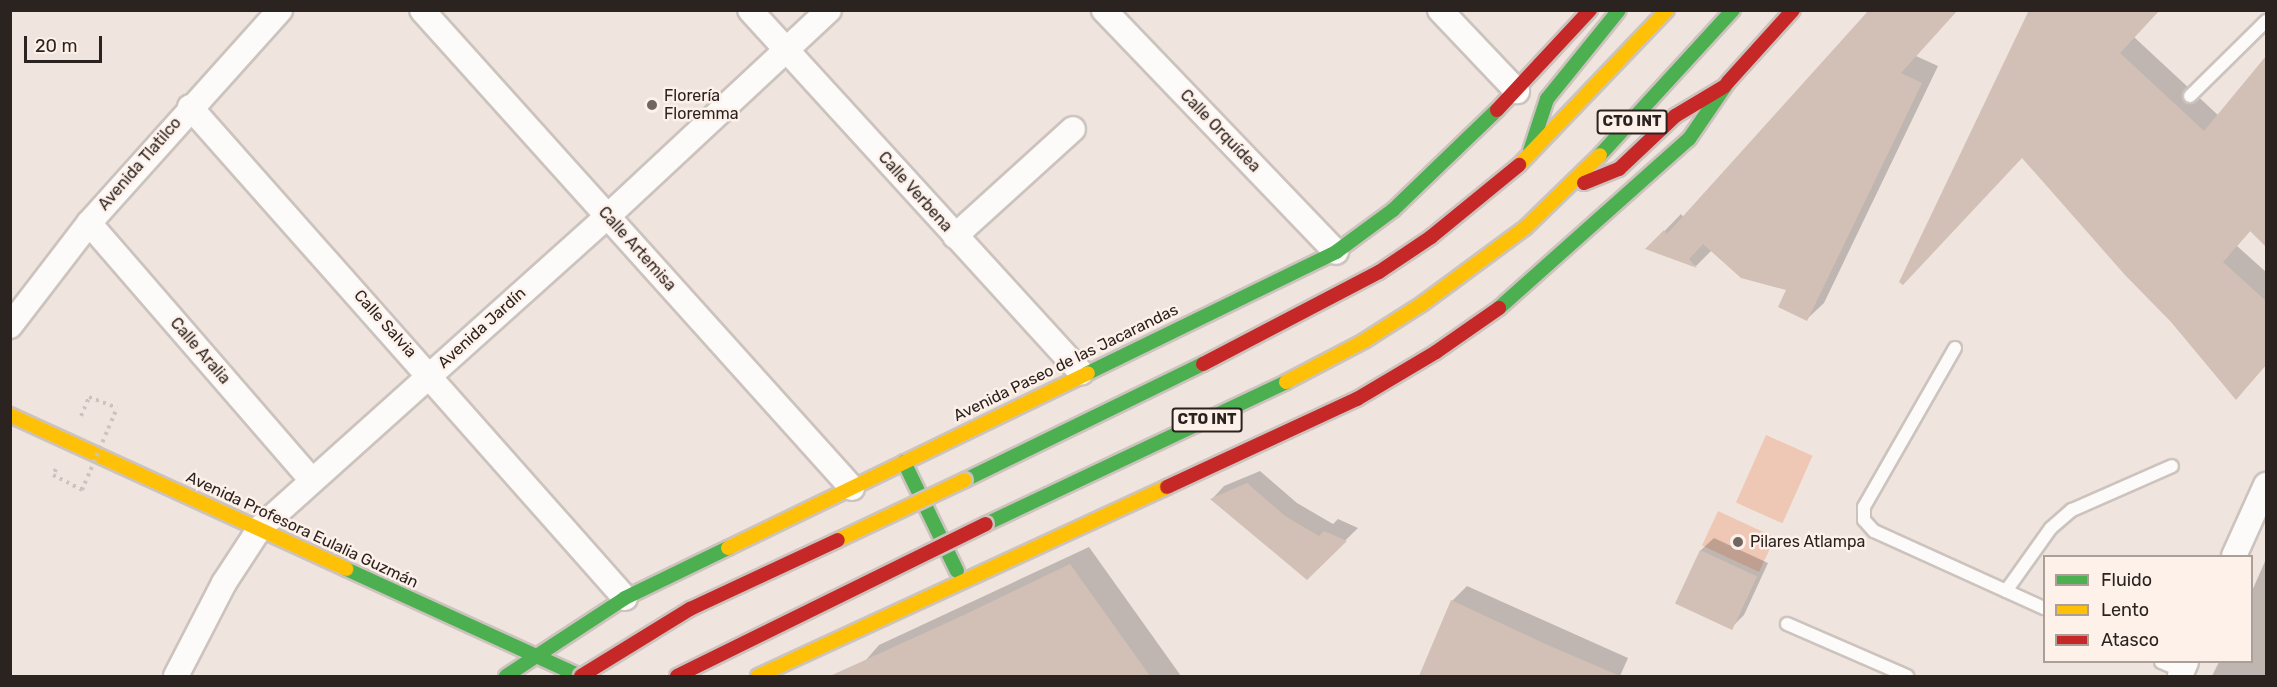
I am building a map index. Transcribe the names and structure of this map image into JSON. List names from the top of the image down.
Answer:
{
  "streets": {
    "main road": ["CTO INT", "Avenida Paseo de las Jacarandas", "Avenida Profesora Eulalia Guzmán"],
    "street": [
      "Calle Orquídea",
      "Avenida Tlatilco",
      "Calle Verbena",
      "Calle Artemisa",
      "Calle Salvia",
      "Avenida Jardín",
      "Calle Aralia"
    ]
  },
  "crossings": [
    ["CTO INT", "Avenida Profesora Eulalia Guzmán"],
    ["Calle Orquídea", "Avenida Paseo de las Jacarandas"],
    ["Avenida Tlatilco", "Calle Salvia"],
    ["Avenida Tlatilco", "Calle Aralia"],
    ["Calle Verbena", "Avenida Jardín"],
    ["Calle Verbena", "Avenida Paseo de las Jacarandas"],
    ["Calle Artemisa", "Avenida Jardín"],
    ["Calle Artemisa", "Avenida Paseo de las Jacarandas"],
    ["Calle Salvia", "Avenida Jardín"],
    ["Calle Salvia", "Avenida Paseo de las Jacarandas"],
    ["Avenida Jardín", "Calle Aralia"],
    ["Avenida Jardín", "Avenida Profesora Eulalia Guzmán"],
    ["Avenida Paseo de las Jacarandas", "Avenida Profesora Eulalia Guzmán"]
  ],
  "places": ["Florería Floremma", "Pilares Atlampa"],
  "legend": ["Fluido", "Lento", "Atasco"],
  "scale_bar": "20 m"
}
